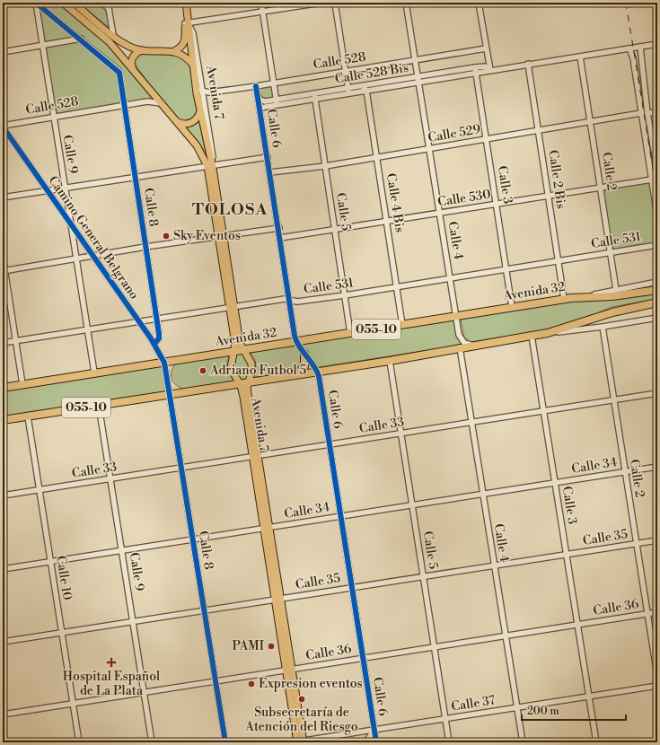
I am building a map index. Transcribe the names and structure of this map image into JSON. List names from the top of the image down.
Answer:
{
  "streets": {
    "highway": ["Avenida 32", "055-10"],
    "main road": ["Avenida 7"],
    "street": [
      "Calle 528",
      "Calle 528 Bis",
      "Calle 6",
      "Calle 529",
      "Calle 9",
      "Calle 2",
      "Calle 2 Bis",
      "Calle 3",
      "Calle 530",
      "Calle 4 Bis",
      "Calle 8",
      "Calle 5",
      "Camino General Belgrano",
      "Calle 4",
      "Calle 531",
      "Calle 33",
      "Calle 34",
      "Calle 35",
      "Calle 10",
      "Calle 36",
      "Calle 37"
    ]
  },
  "crossings": [
    ["Calle 528", "Avenida 7"],
    ["Calle 528", "Calle 6"],
    ["Calle 528", "Calle 9"],
    ["Calle 528", "Calle 8"],
    ["Calle 528", "Camino General Belgrano"],
    ["Calle 528", "Calle 4"],
    ["Calle 528 Bis", "Calle 6"],
    ["Calle 528 Bis", "Calle 2"],
    ["Calle 528 Bis", "Calle 2 Bis"],
    ["Calle 528 Bis", "Calle 3"],
    ["Calle 528 Bis", "Calle 4 Bis"],
    ["Calle 528 Bis", "Calle 5"],
    ["Calle 528 Bis", "Calle 4"],
    ["Avenida 7", "Calle 531"],
    ["Avenida 7", "Avenida 32"],
    ["Avenida 7", "055-10"],
    ["Avenida 7", "Calle 33"],
    ["Avenida 7", "Calle 34"],
    ["Avenida 7", "Calle 35"],
    ["Avenida 7", "Calle 36"],
    ["Avenida 7", "Calle 37"],
    ["Calle 6", "Calle 529"],
    ["Calle 6", "Calle 530"],
    ["Calle 6", "Calle 531"],
    ["Calle 6", "Avenida 32"],
    ["Calle 6", "055-10"],
    ["Calle 6", "Calle 33"],
    ["Calle 6", "Calle 34"],
    ["Calle 6", "Calle 35"],
    ["Calle 6", "Calle 36"],
    ["Calle 6", "Calle 37"],
    ["Calle 529", "Calle 2"],
    ["Calle 529", "Calle 2 Bis"],
    ["Calle 529", "Calle 3"],
    ["Calle 529", "Calle 4 Bis"],
    ["Calle 529", "Calle 5"],
    ["Calle 529", "Calle 4"],
    ["Calle 9", "Camino General Belgrano"],
    ["Calle 9", "Calle 531"],
    ["Calle 9", "Avenida 32"],
    ["Calle 9", "055-10"],
    ["Calle 9", "Calle 33"],
    ["Calle 9", "Calle 34"],
    ["Calle 9", "Calle 35"],
    ["Calle 9", "Calle 36"],
    ["Calle 2", "Calle 530"],
    ["Calle 2", "Calle 531"],
    ["Calle 2", "Avenida 32"],
    ["Calle 2", "Calle 33"],
    ["Calle 2", "Calle 34"],
    ["Calle 2", "Calle 35"],
    ["Calle 2", "Calle 36"],
    ["Calle 2 Bis", "Calle 530"],
    ["Calle 2 Bis", "Calle 531"],
    ["Calle 2 Bis", "Avenida 32"],
    ["Calle 3", "Calle 530"],
    ["Calle 3", "Calle 531"],
    ["Calle 3", "Avenida 32"],
    ["Calle 3", "055-10"],
    ["Calle 3", "Calle 33"],
    ["Calle 3", "Calle 34"],
    ["Calle 3", "Calle 35"],
    ["Calle 3", "Calle 36"],
    ["Calle 3", "Calle 37"],
    ["Calle 530", "Calle 4 Bis"],
    ["Calle 530", "Calle 5"],
    ["Calle 530", "Calle 4"],
    ["Calle 4 Bis", "Calle 531"],
    ["Calle 4 Bis", "Avenida 32"],
    ["Calle 8", "Camino General Belgrano"],
    ["Calle 8", "Calle 531"],
    ["Calle 8", "Avenida 32"],
    ["Calle 8", "055-10"],
    ["Calle 8", "Calle 33"],
    ["Calle 8", "Calle 34"],
    ["Calle 8", "Calle 35"],
    ["Calle 8", "Calle 36"],
    ["Calle 5", "Calle 531"],
    ["Calle 5", "Avenida 32"],
    ["Calle 5", "055-10"],
    ["Calle 5", "Calle 33"],
    ["Calle 5", "Calle 34"],
    ["Calle 5", "Calle 35"],
    ["Calle 5", "Calle 36"],
    ["Calle 5", "Calle 37"],
    ["Camino General Belgrano", "Calle 531"],
    ["Camino General Belgrano", "Avenida 32"],
    ["Calle 4", "Calle 531"],
    ["Calle 4", "Avenida 32"],
    ["Calle 4", "055-10"],
    ["Calle 4", "Calle 33"],
    ["Calle 4", "Calle 34"],
    ["Calle 4", "Calle 35"],
    ["Calle 4", "Calle 36"],
    ["Calle 4", "Calle 37"],
    ["055-10", "Calle 10"],
    ["Calle 33", "Calle 10"],
    ["Calle 34", "Calle 10"],
    ["Calle 35", "Calle 10"],
    ["Calle 10", "Calle 36"]
  ],
  "districts": ["TOLOSA"],
  "places": {
    "other": [
      "Sky Eventos",
      "Adriano Futbol 5",
      "PAMI",
      "Expresion eventos",
      "Subsecretaría de Atención del Riesgo"
    ],
    "health": ["Hospital Español de La Plata"]
  },
  "scale_bar": "200 m"
}
